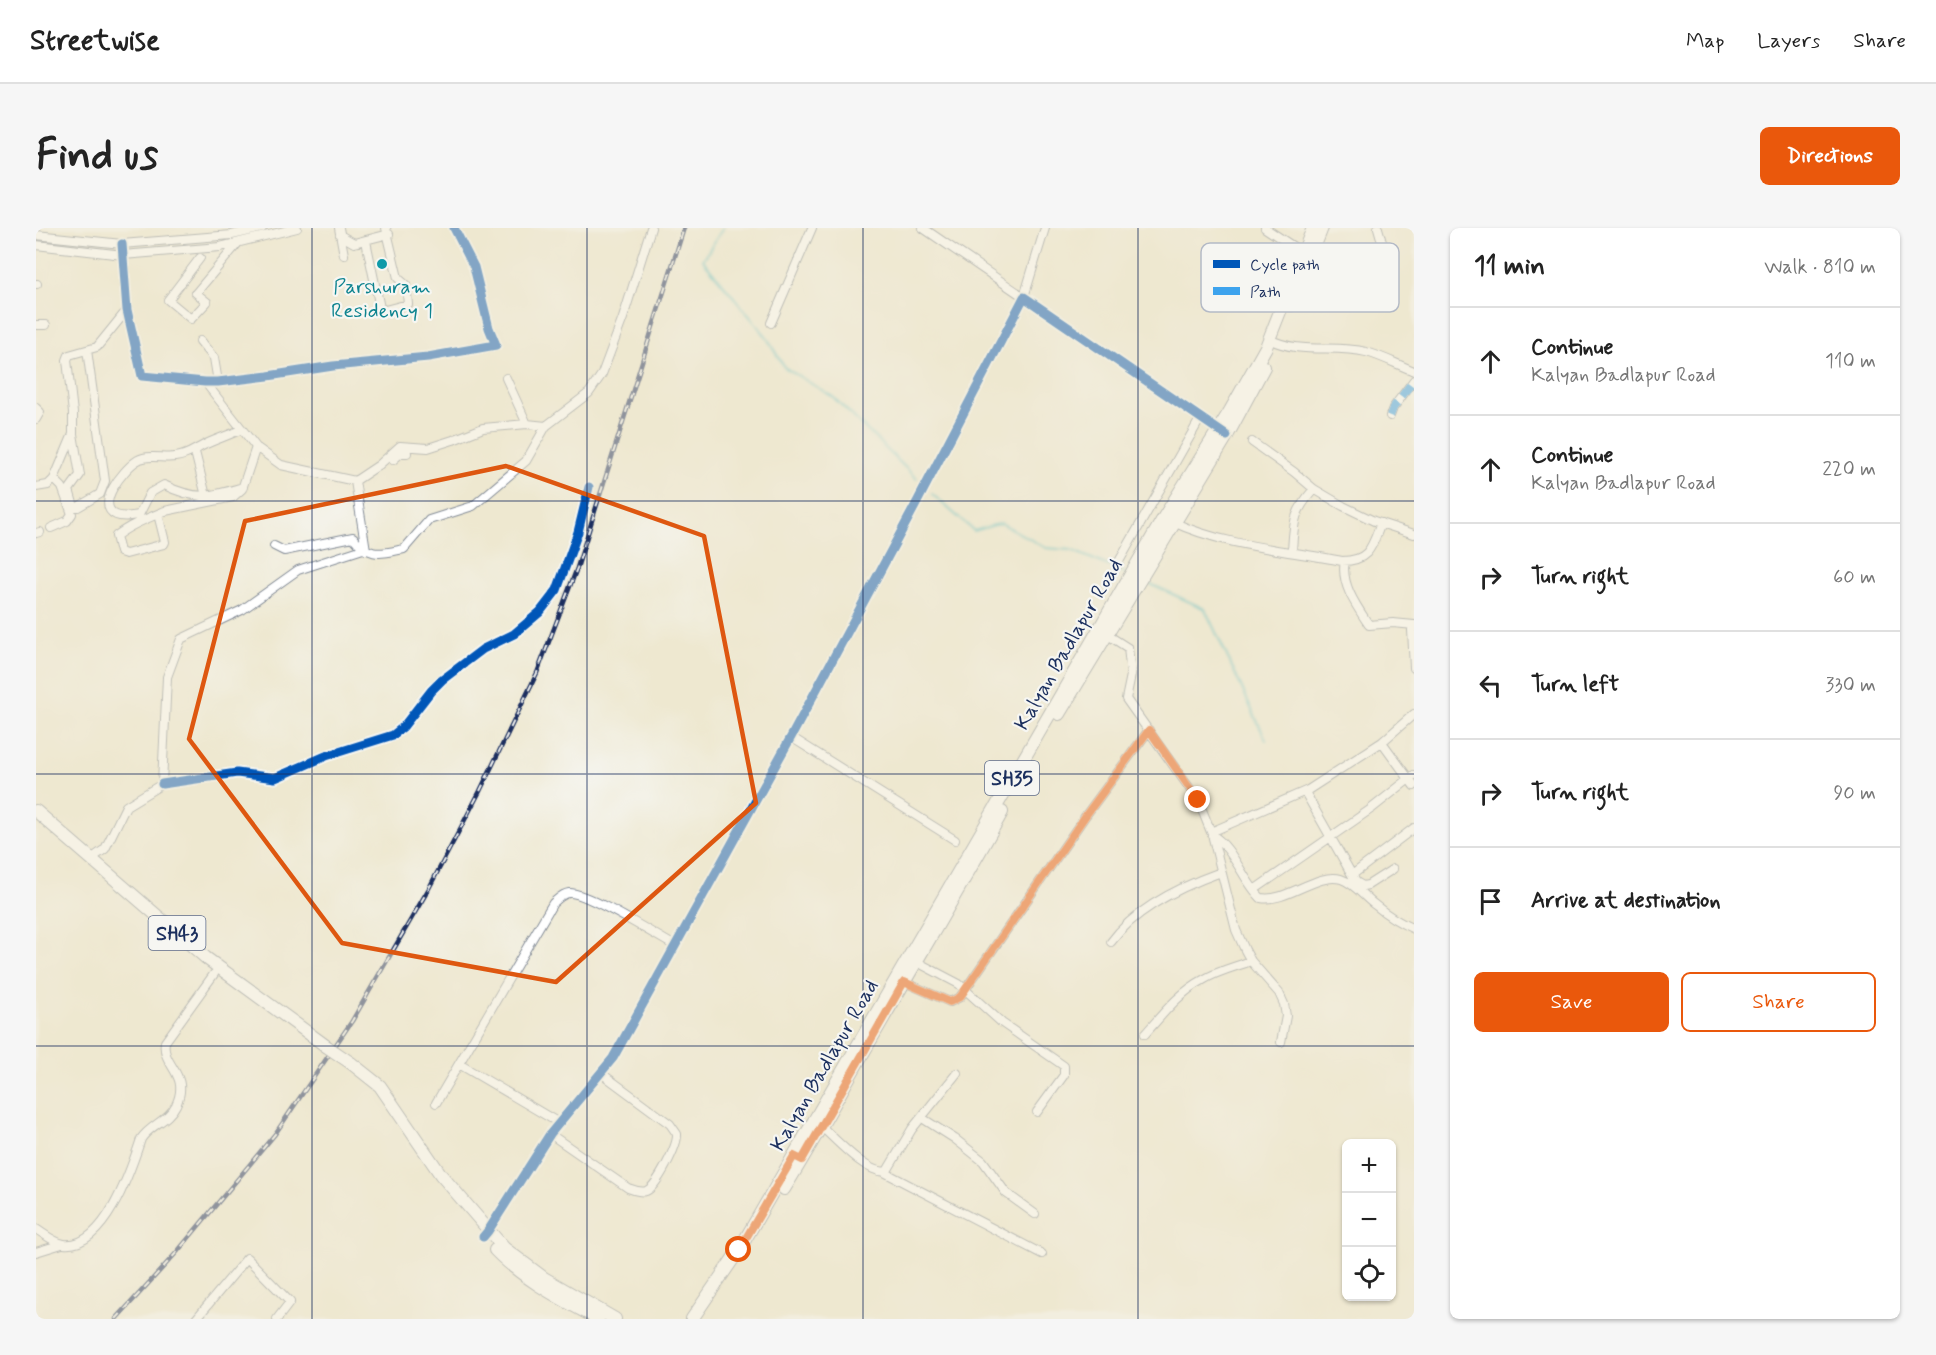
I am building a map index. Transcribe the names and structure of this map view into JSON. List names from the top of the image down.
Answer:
{
  "streets": {
    "main road": ["Kalyan Badlapur Road", "SH35", "SH43"]
  },
  "places": ["Parshuram Residency 1"],
  "legend": ["Cycle path", "Path"],
  "page": {
    "header": "Streetwise",
    "nav": ["Map", "Layers", "Share"],
    "buttons": [
      "Directions",
      ["Save", "Share"]
    ],
    "title": "Find us",
    "heading": ["11 min", "Walk · 810 m"],
    "list": [
      ["Continue", "Kalyan Badlapur Road", "110 m"],
      ["Continue", "Kalyan Badlapur Road", "220 m"],
      ["Turn right", "60 m"],
      ["Turn left", "330 m"],
      ["Turn right", "90 m"],
      "Arrive at destination"
    ],
    "map_buttons": ["+", "−"]
  }
}
